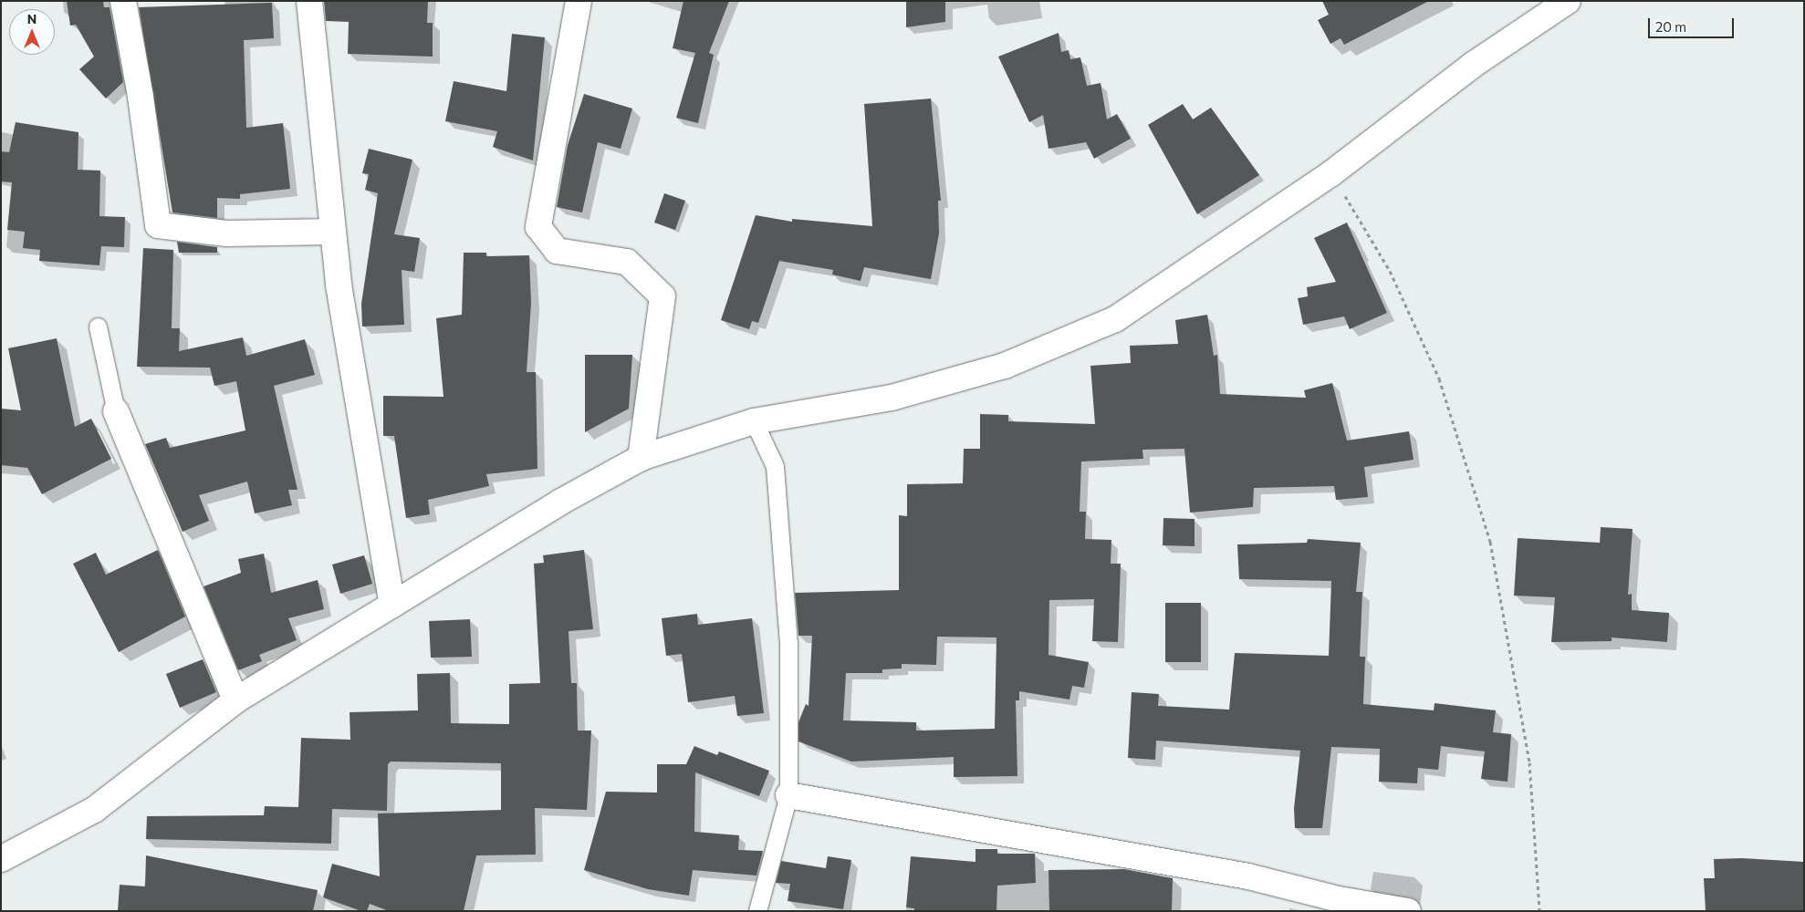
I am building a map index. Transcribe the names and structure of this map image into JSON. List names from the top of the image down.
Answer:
{
  "scale_bar": "20 m",
  "north": "top"
}
